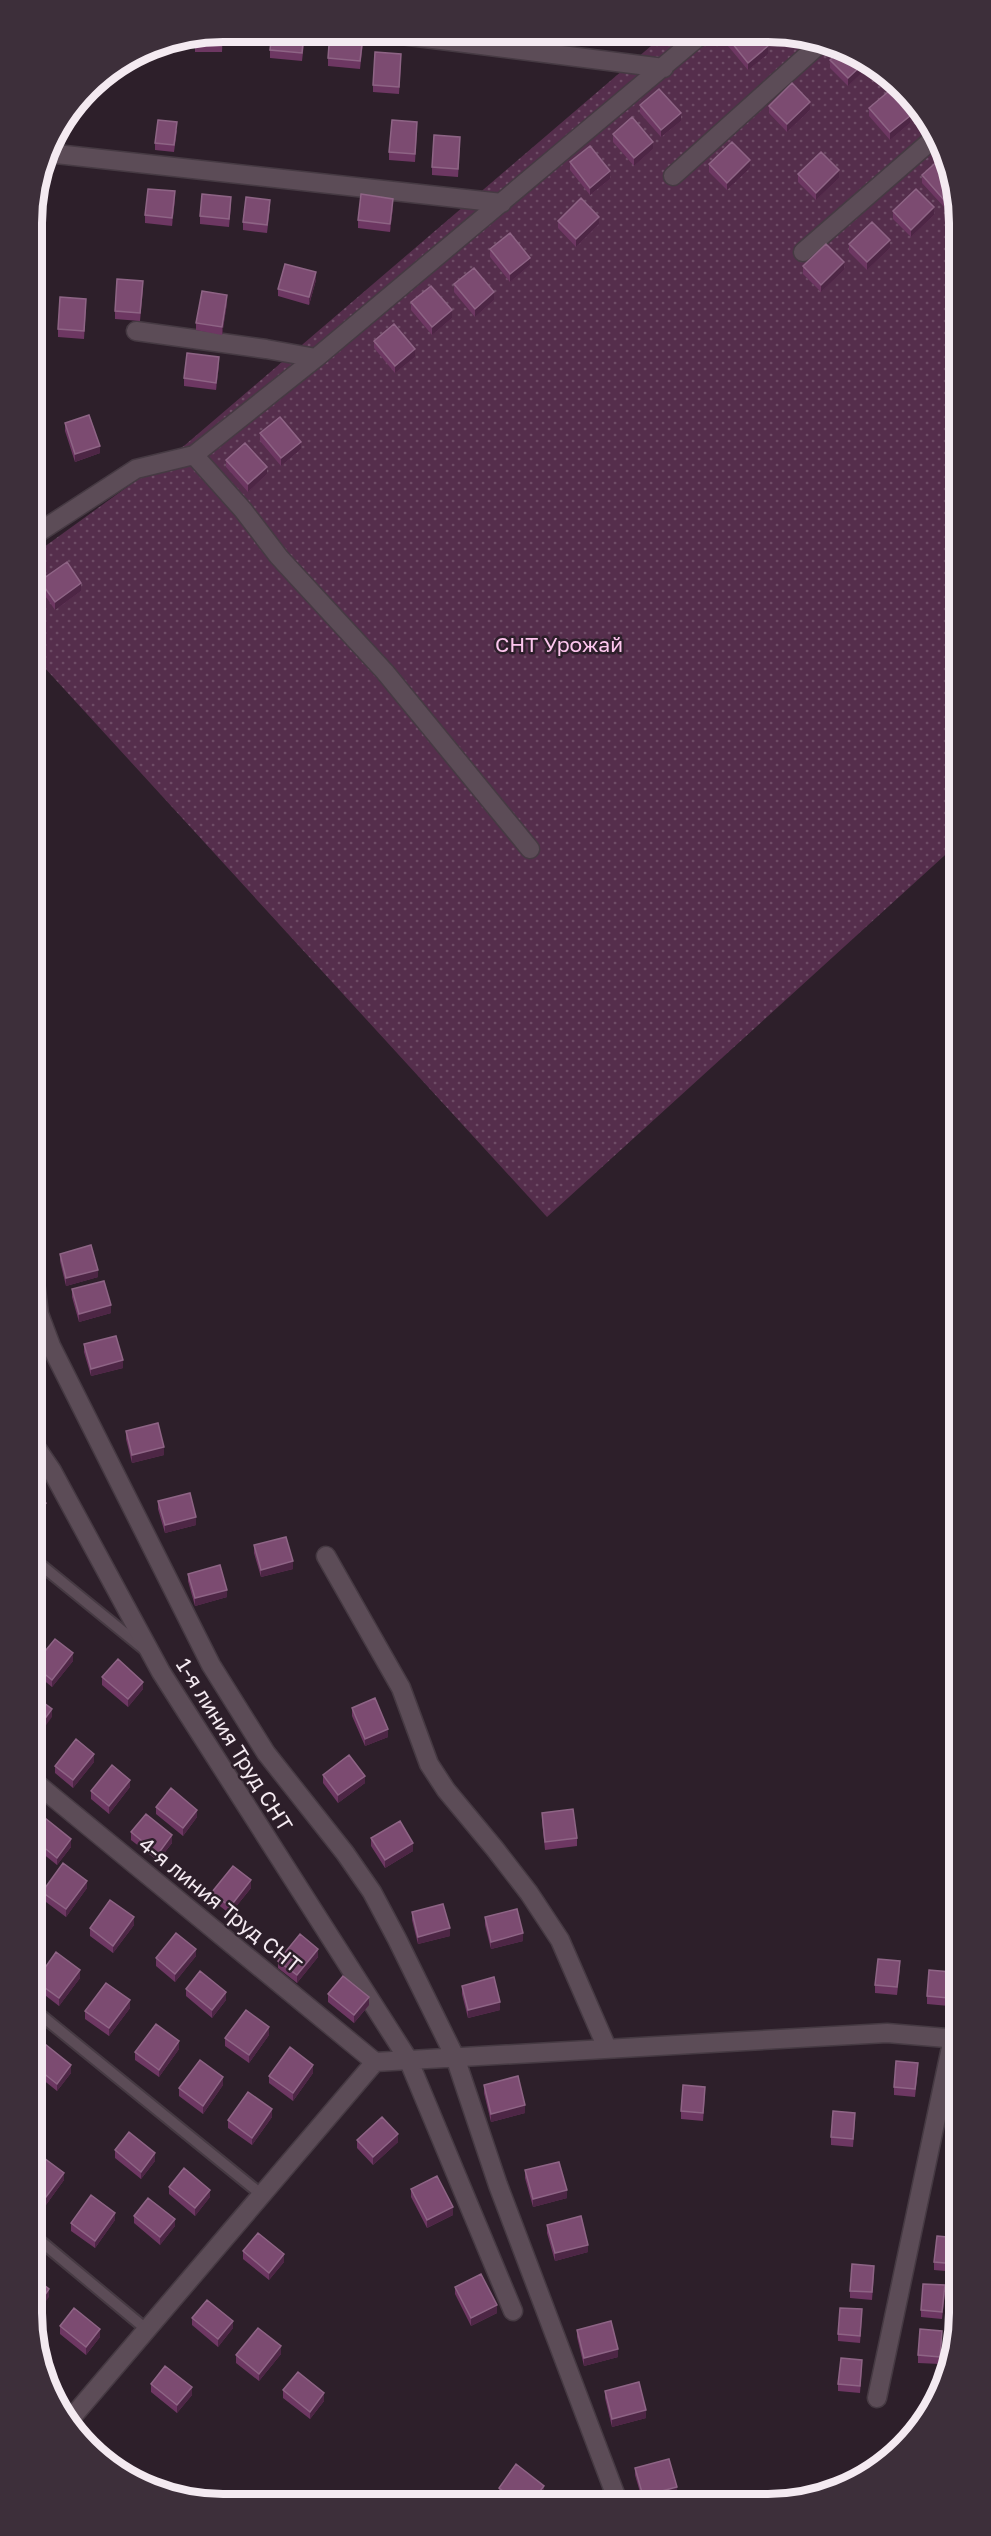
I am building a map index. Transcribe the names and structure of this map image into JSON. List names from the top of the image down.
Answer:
{
  "streets": {
    "street": ["1-я линия Труд СНТ", "4-я линия Труд СНТ"]
  },
  "parks": ["СНТ Урожай"]
}
